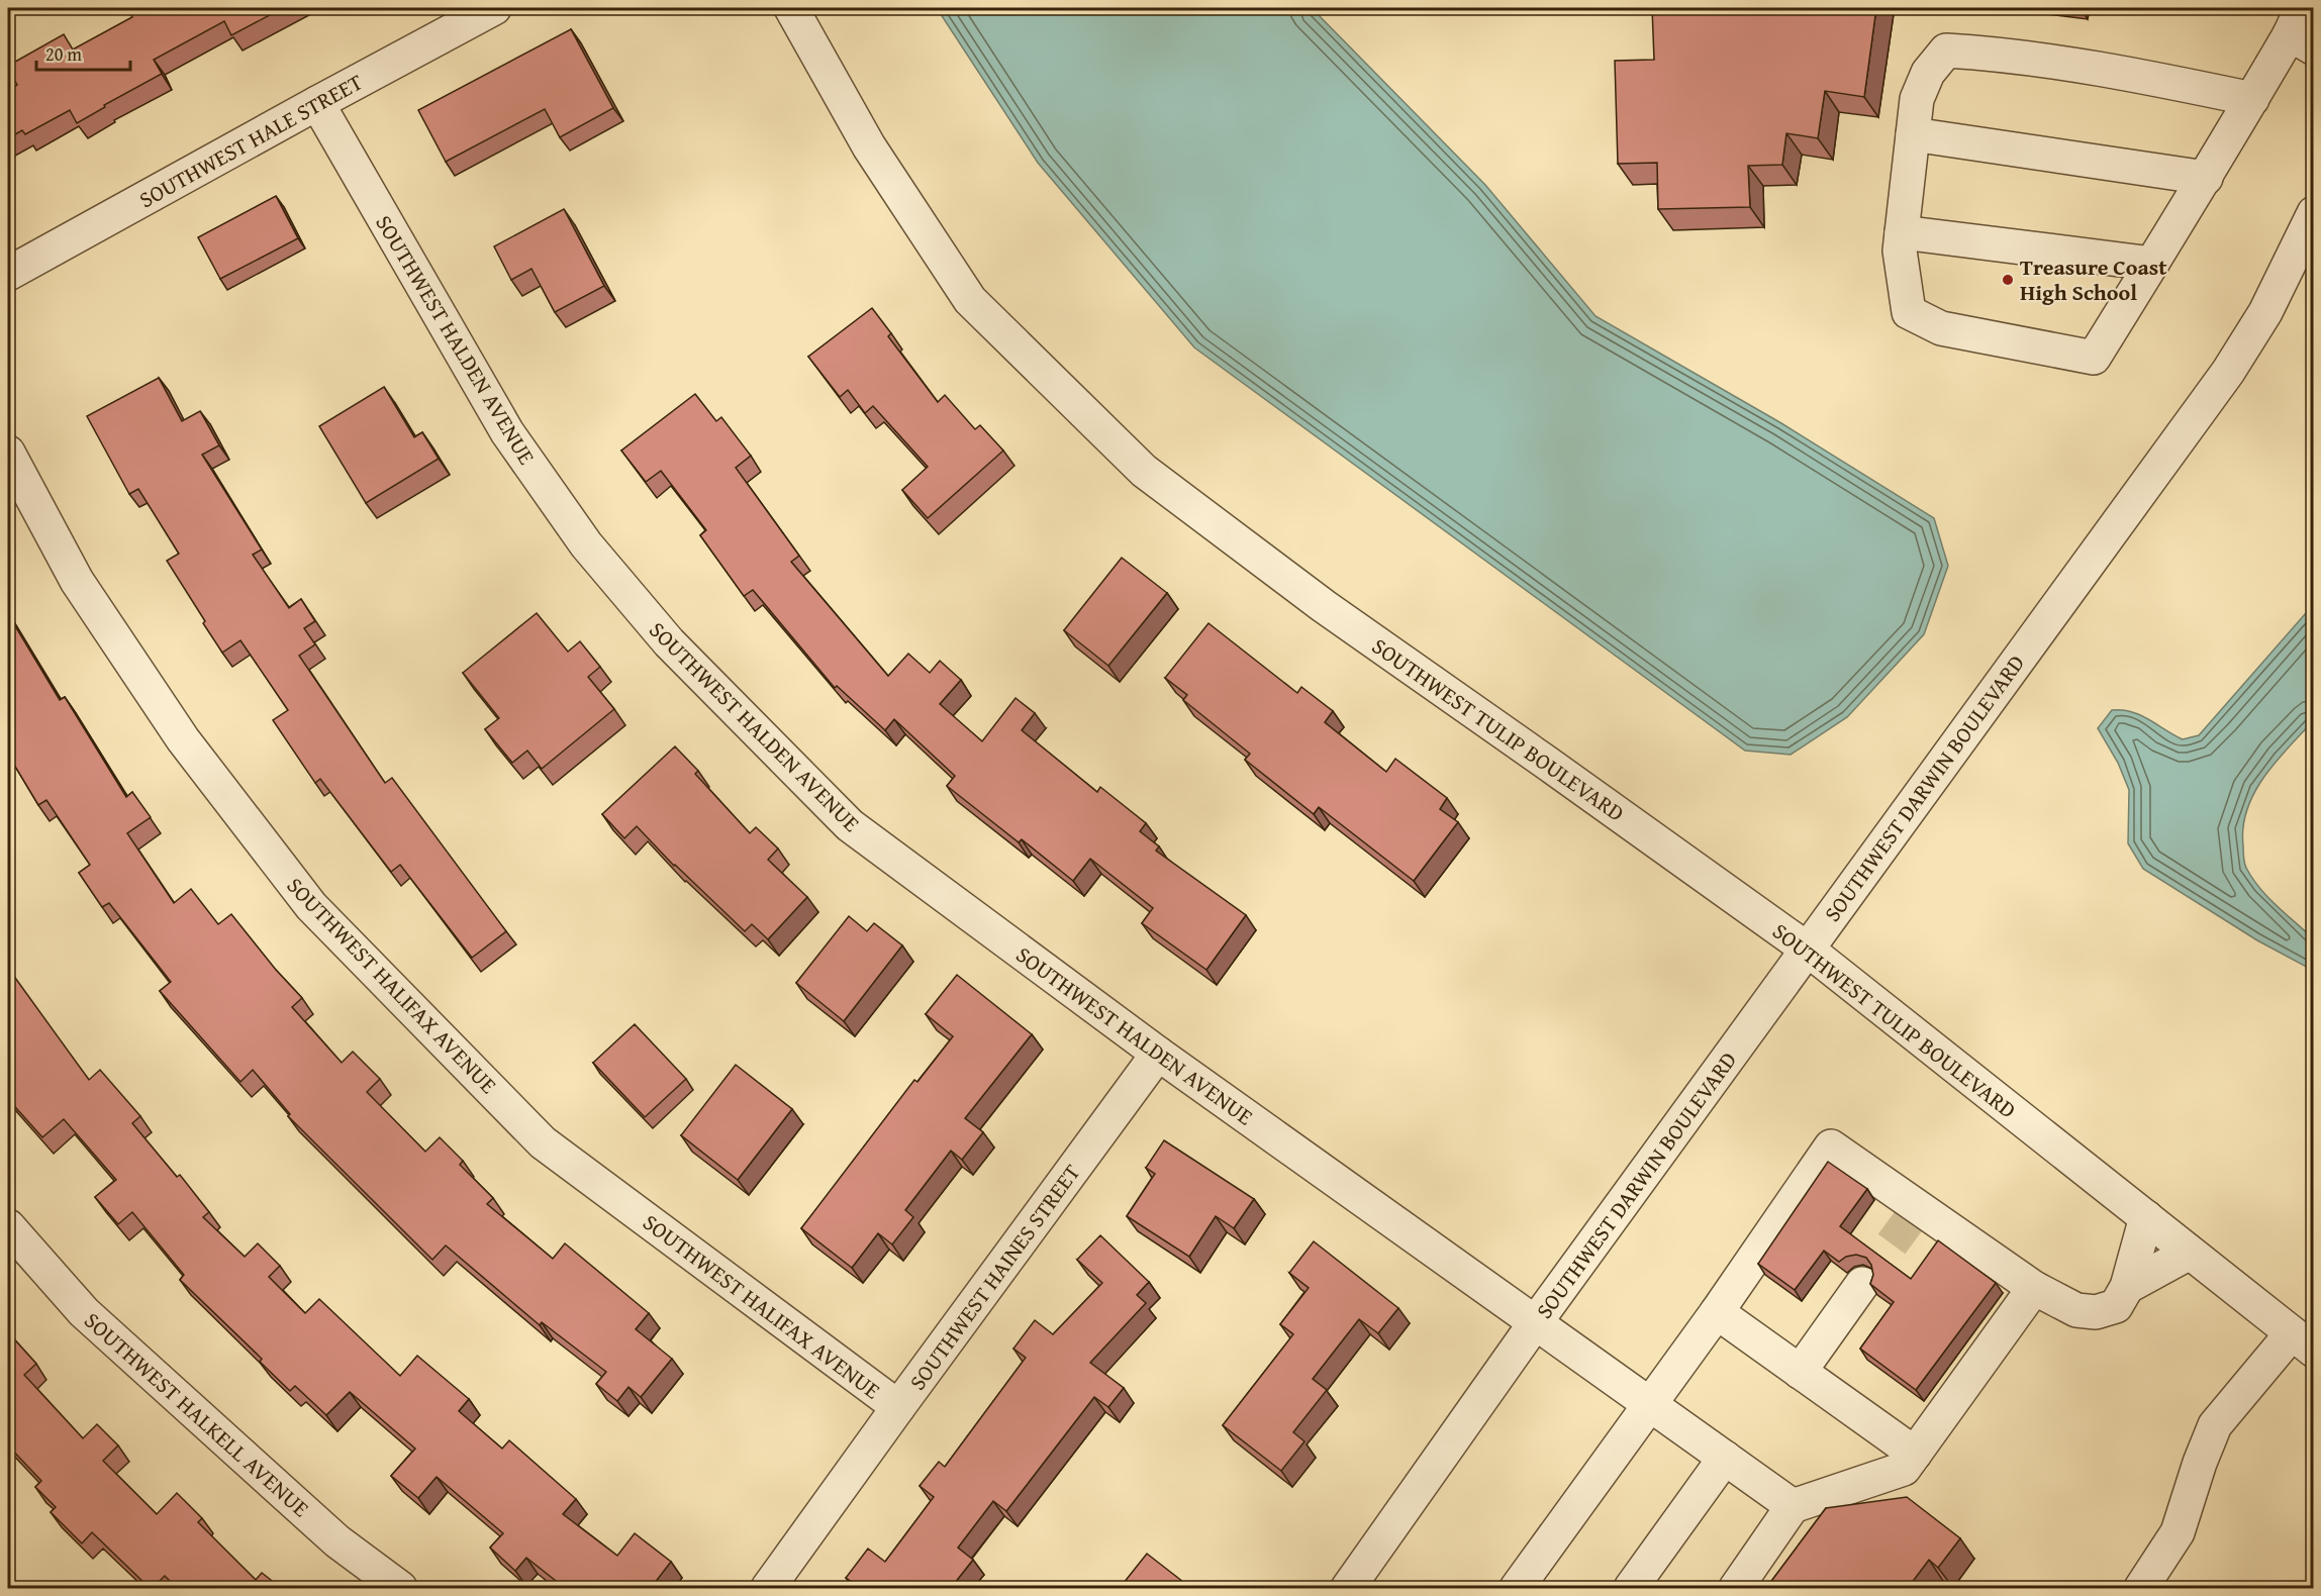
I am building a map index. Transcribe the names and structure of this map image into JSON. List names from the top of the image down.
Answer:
{
  "streets": {
    "street": [
      "SOUTHWEST HALE STREET",
      "SOUTHWEST HALDEN AVENUE",
      "SOUTHWEST TULIP BOULEVARD",
      "SOUTHWEST DARWIN BOULEVARD",
      "SOUTHWEST HALIFAX AVENUE",
      "SOUTHWEST HAINES STREET",
      "SOUTHWEST HALKELL AVENUE"
    ]
  },
  "crossings": [
    ["SOUTHWEST HALE STREET", "SOUTHWEST HALDEN AVENUE"],
    ["SOUTHWEST HALDEN AVENUE", "SOUTHWEST DARWIN BOULEVARD"],
    ["SOUTHWEST HALDEN AVENUE", "SOUTHWEST HAINES STREET"],
    ["SOUTHWEST TULIP BOULEVARD", "SOUTHWEST DARWIN BOULEVARD"],
    ["SOUTHWEST HALIFAX AVENUE", "SOUTHWEST HAINES STREET"]
  ],
  "places": ["Treasure Coast High School"],
  "scale_bar": "20 m"
}
